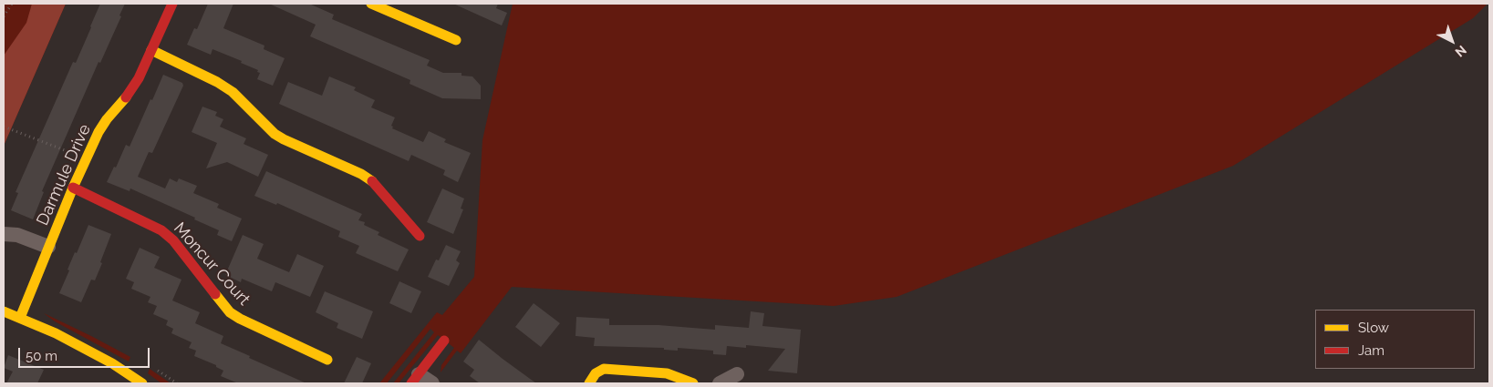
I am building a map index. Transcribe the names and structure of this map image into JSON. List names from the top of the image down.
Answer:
{
  "streets": {
    "street": ["Darmule Drive", "Moncur Court"]
  },
  "crossings": [
    ["Darmule Drive", "Moncur Court"]
  ],
  "legend": ["Slow", "Jam"],
  "scale_bar": "50 m",
  "north": "bottom right"
}
